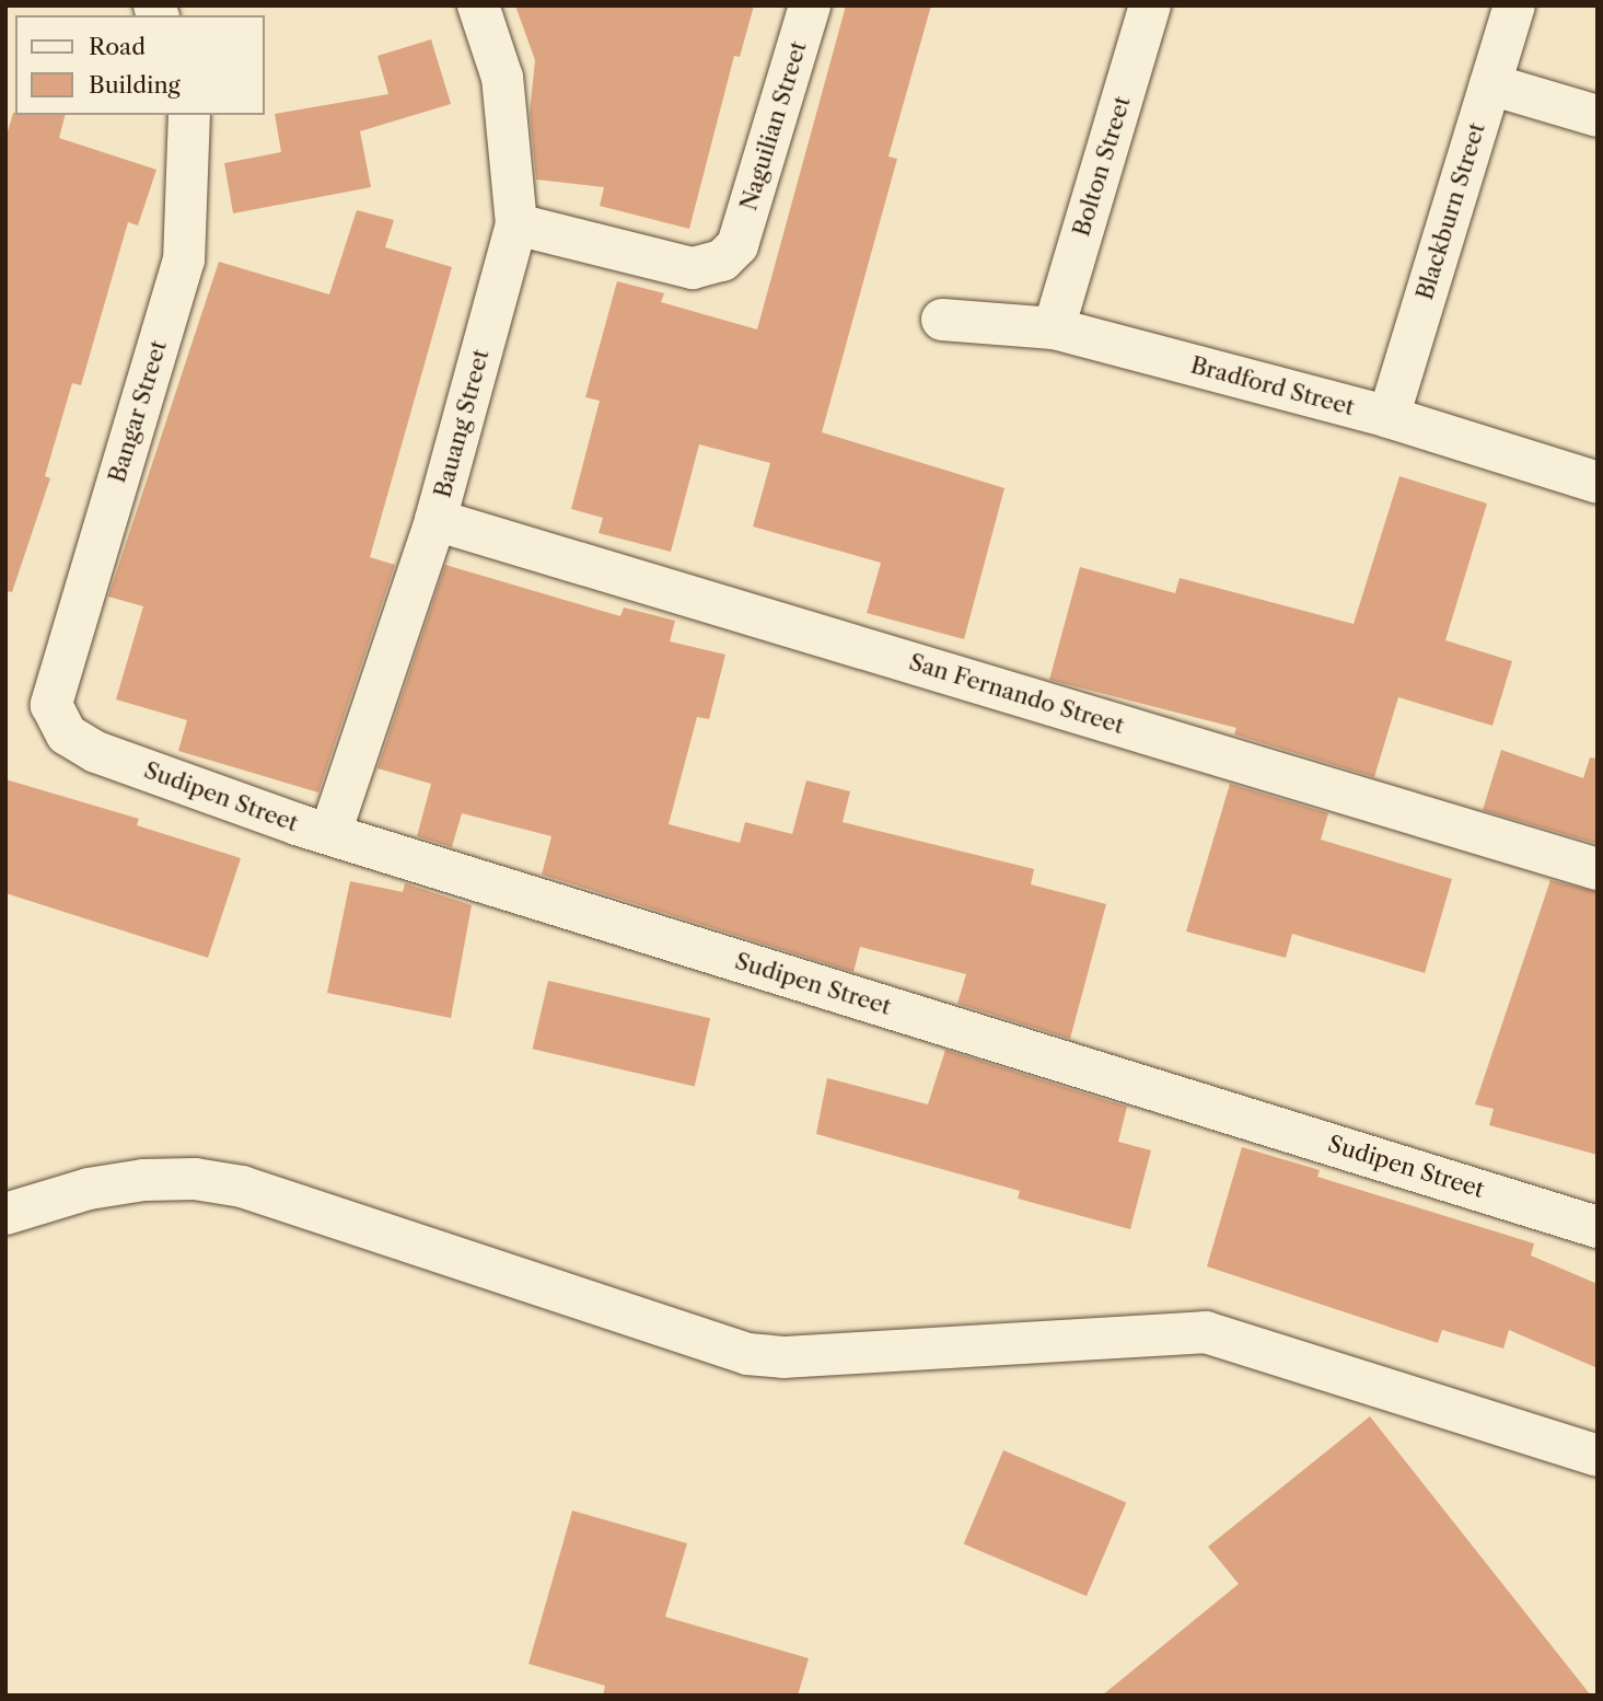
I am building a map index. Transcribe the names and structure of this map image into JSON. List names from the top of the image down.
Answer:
{
  "streets": {
    "street": [
      "Naguilian Street",
      "Bolton Street",
      "Blackburn Street",
      "Bradford Street",
      "Bangar Street",
      "Bauang Street",
      "San Fernando Street",
      "Sudipen Street"
    ]
  },
  "crossings": [
    ["Naguilian Street", "Bauang Street"],
    ["Bolton Street", "Bradford Street"],
    ["Blackburn Street", "Bradford Street"],
    ["Bangar Street", "Sudipen Street"],
    ["Bauang Street", "San Fernando Street"],
    ["Bauang Street", "Sudipen Street"]
  ],
  "legend": ["Road", "Building"]
}
